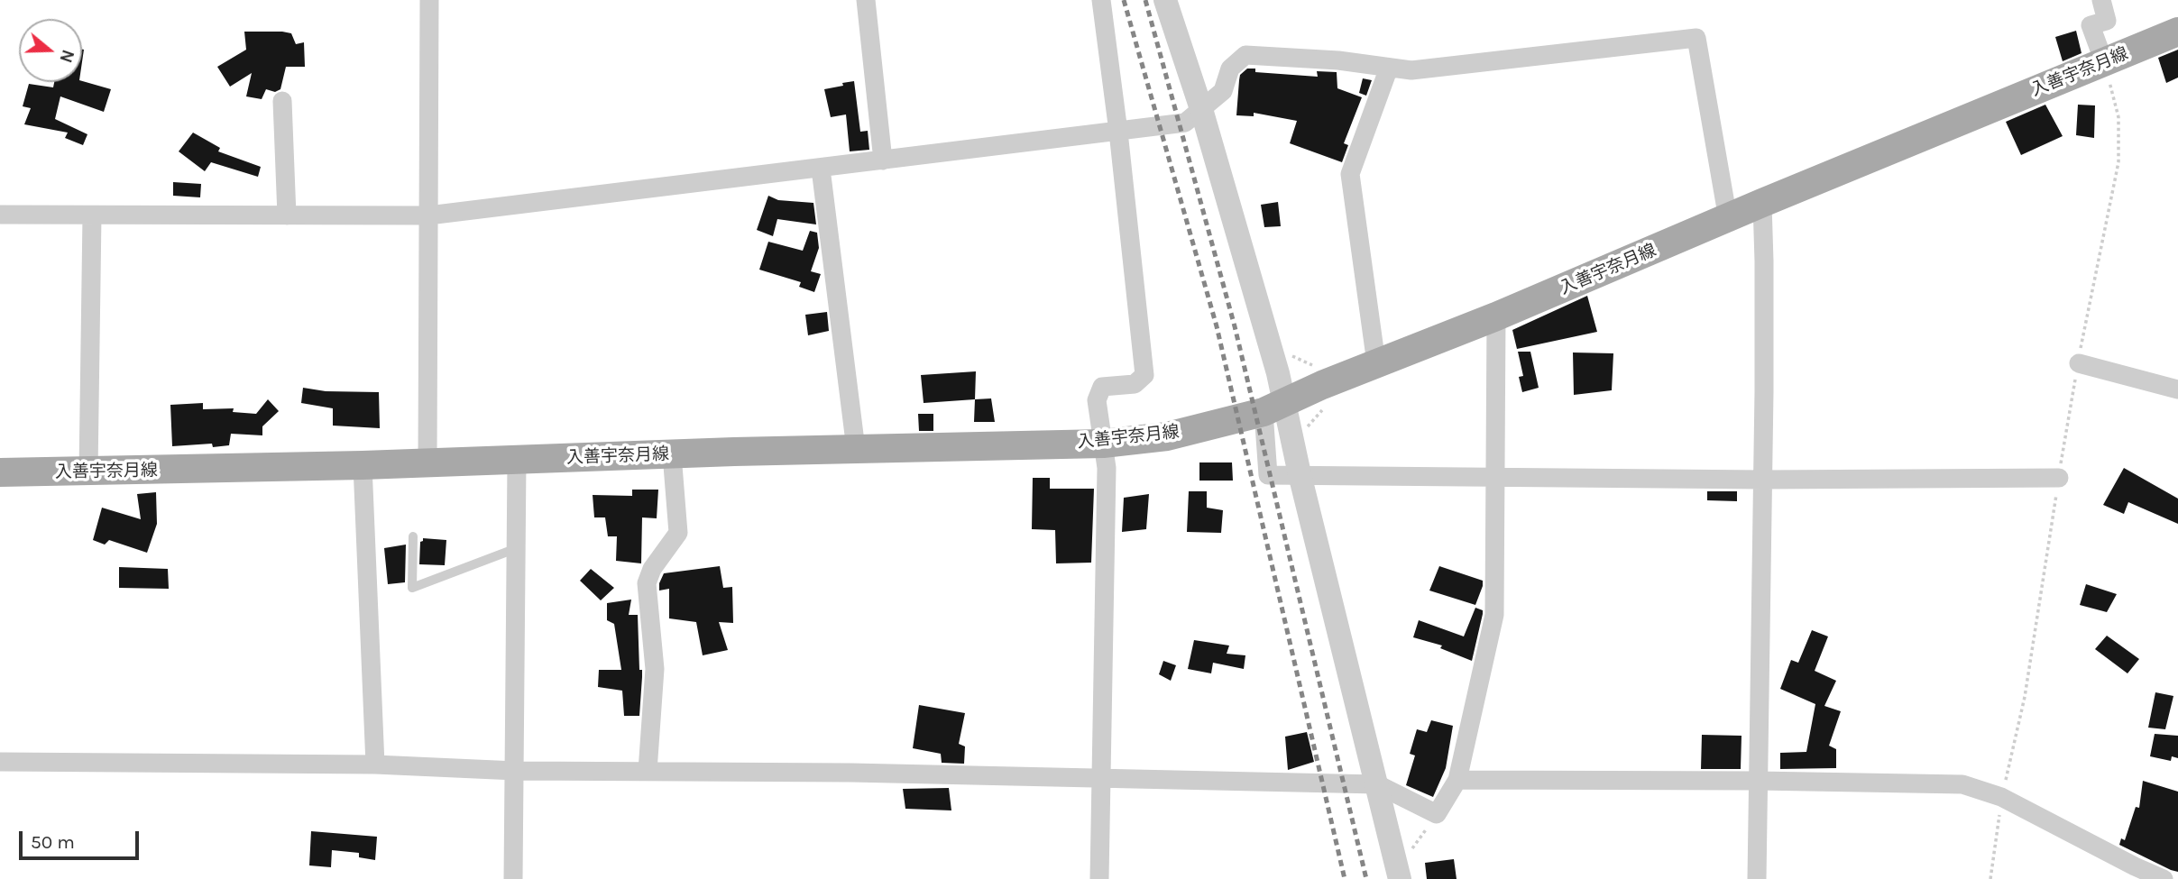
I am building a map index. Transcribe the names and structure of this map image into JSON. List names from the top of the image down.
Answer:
{
  "streets": {
    "main road": ["入善宇奈月線"]
  },
  "scale_bar": "50 m",
  "north": "right"
}
